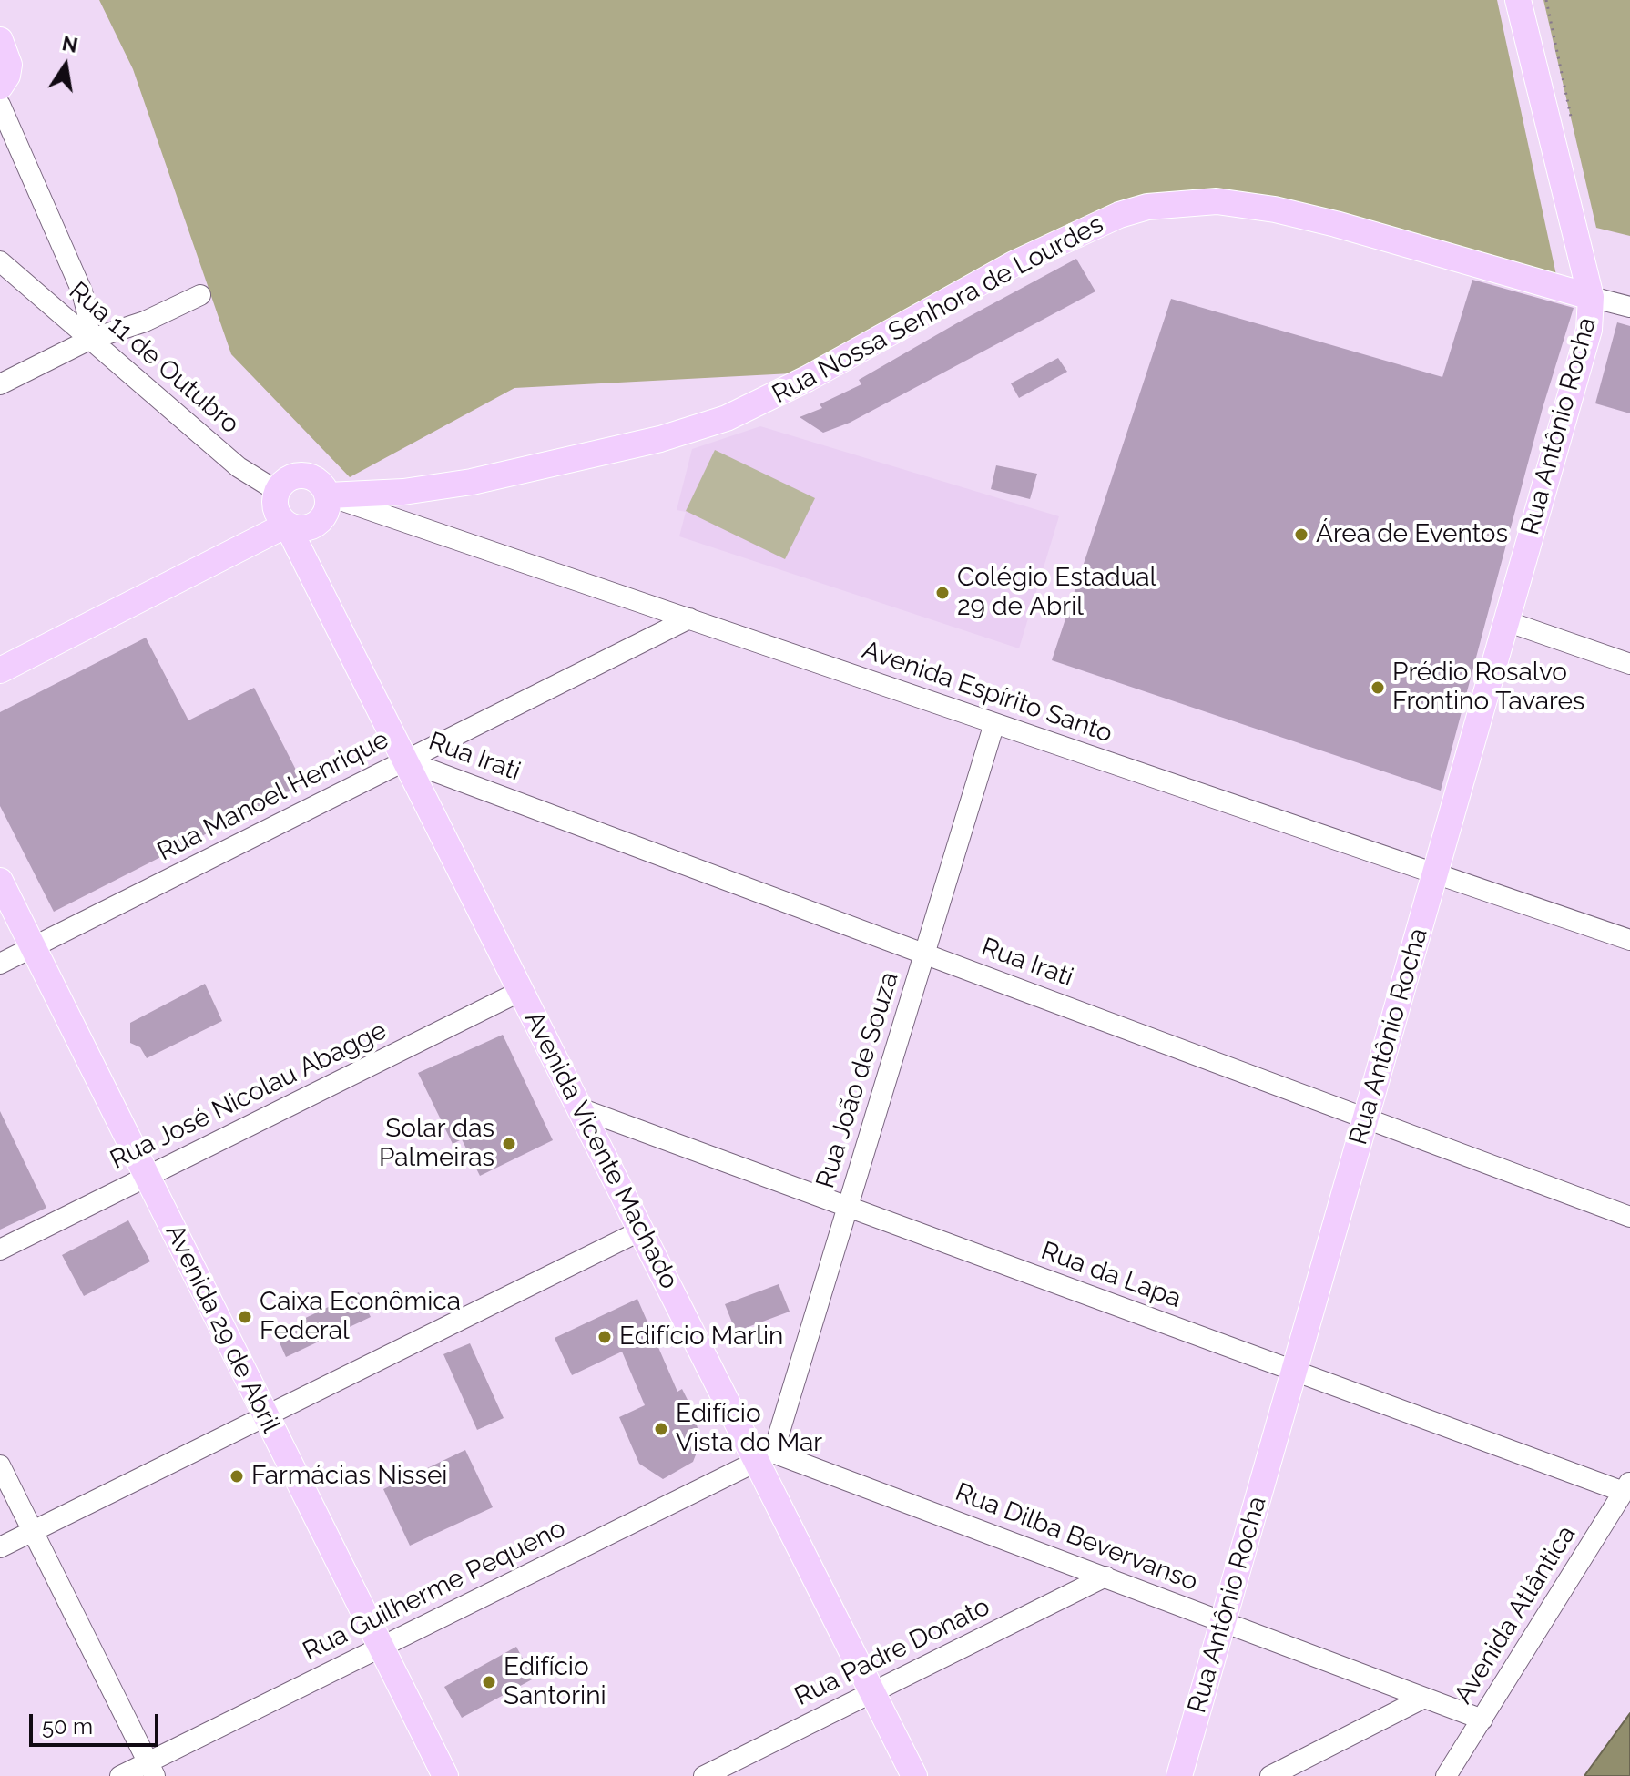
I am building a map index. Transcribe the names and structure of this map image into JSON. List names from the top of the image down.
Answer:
{
  "streets": {
    "main road": [
      "Rua Nossa Senhora de Lourdes",
      "Rua Antônio Rocha",
      "Avenida Vicente Machado",
      "Avenida 29 de Abril"
    ],
    "street": [
      "Rua 11 de Outubro",
      "Avenida Espírito Santo",
      "Rua Irati",
      "Rua Manoel Henrique",
      "Rua João de Souza",
      "Rua José Nicolau Abagge",
      "Rua da Lapa",
      "Rua Dilba Bevervanso",
      "Rua Guilherme Pequeno",
      "Avenida Atlântica",
      "Rua Padre Donato"
    ]
  },
  "crossings": [
    ["Rua Nossa Senhora de Lourdes", "Rua 11 de Outubro"],
    ["Rua Nossa Senhora de Lourdes", "Rua Antônio Rocha"],
    ["Rua Nossa Senhora de Lourdes", "Avenida Espírito Santo"],
    ["Rua Nossa Senhora de Lourdes", "Avenida Vicente Machado"],
    ["Rua 11 de Outubro", "Avenida Espírito Santo"],
    ["Rua 11 de Outubro", "Avenida Vicente Machado"],
    ["Rua Antônio Rocha", "Avenida Espírito Santo"],
    ["Rua Antônio Rocha", "Rua Irati"],
    ["Rua Antônio Rocha", "Rua da Lapa"],
    ["Rua Antônio Rocha", "Rua Dilba Bevervanso"],
    ["Avenida Espírito Santo", "Rua Manoel Henrique"],
    ["Avenida Espírito Santo", "Rua João de Souza"],
    ["Avenida Espírito Santo", "Avenida Vicente Machado"],
    ["Rua Irati", "Rua Manoel Henrique"],
    ["Rua Irati", "Rua João de Souza"],
    ["Rua Irati", "Avenida Vicente Machado"],
    ["Rua Manoel Henrique", "Avenida Vicente Machado"],
    ["Rua Manoel Henrique", "Avenida 29 de Abril"],
    ["Rua João de Souza", "Avenida Vicente Machado"],
    ["Rua João de Souza", "Rua da Lapa"],
    ["Rua João de Souza", "Rua Dilba Bevervanso"],
    ["Rua João de Souza", "Rua Guilherme Pequeno"],
    ["Rua José Nicolau Abagge", "Avenida Vicente Machado"],
    ["Rua José Nicolau Abagge", "Avenida 29 de Abril"],
    ["Avenida Vicente Machado", "Rua da Lapa"],
    ["Avenida Vicente Machado", "Rua Dilba Bevervanso"],
    ["Avenida Vicente Machado", "Rua Guilherme Pequeno"],
    ["Avenida Vicente Machado", "Rua Padre Donato"],
    ["Rua da Lapa", "Avenida Atlântica"],
    ["Avenida 29 de Abril", "Rua Guilherme Pequeno"],
    ["Rua Dilba Bevervanso", "Rua Guilherme Pequeno"],
    ["Rua Dilba Bevervanso", "Avenida Atlântica"],
    ["Rua Dilba Bevervanso", "Rua Padre Donato"]
  ],
  "places": [
    "Área de Eventos",
    "Colégio Estadual 29 de Abril",
    "Prédio Rosalvo Frontino Tavares",
    "Solar das Palmeiras",
    "Caixa Econômica Federal",
    "Edifício Marlin",
    "Edifício Vista do Mar",
    "Farmácias Nissei",
    "Edifício Santorini"
  ],
  "scale_bar": "50 m",
  "north": "top"
}
